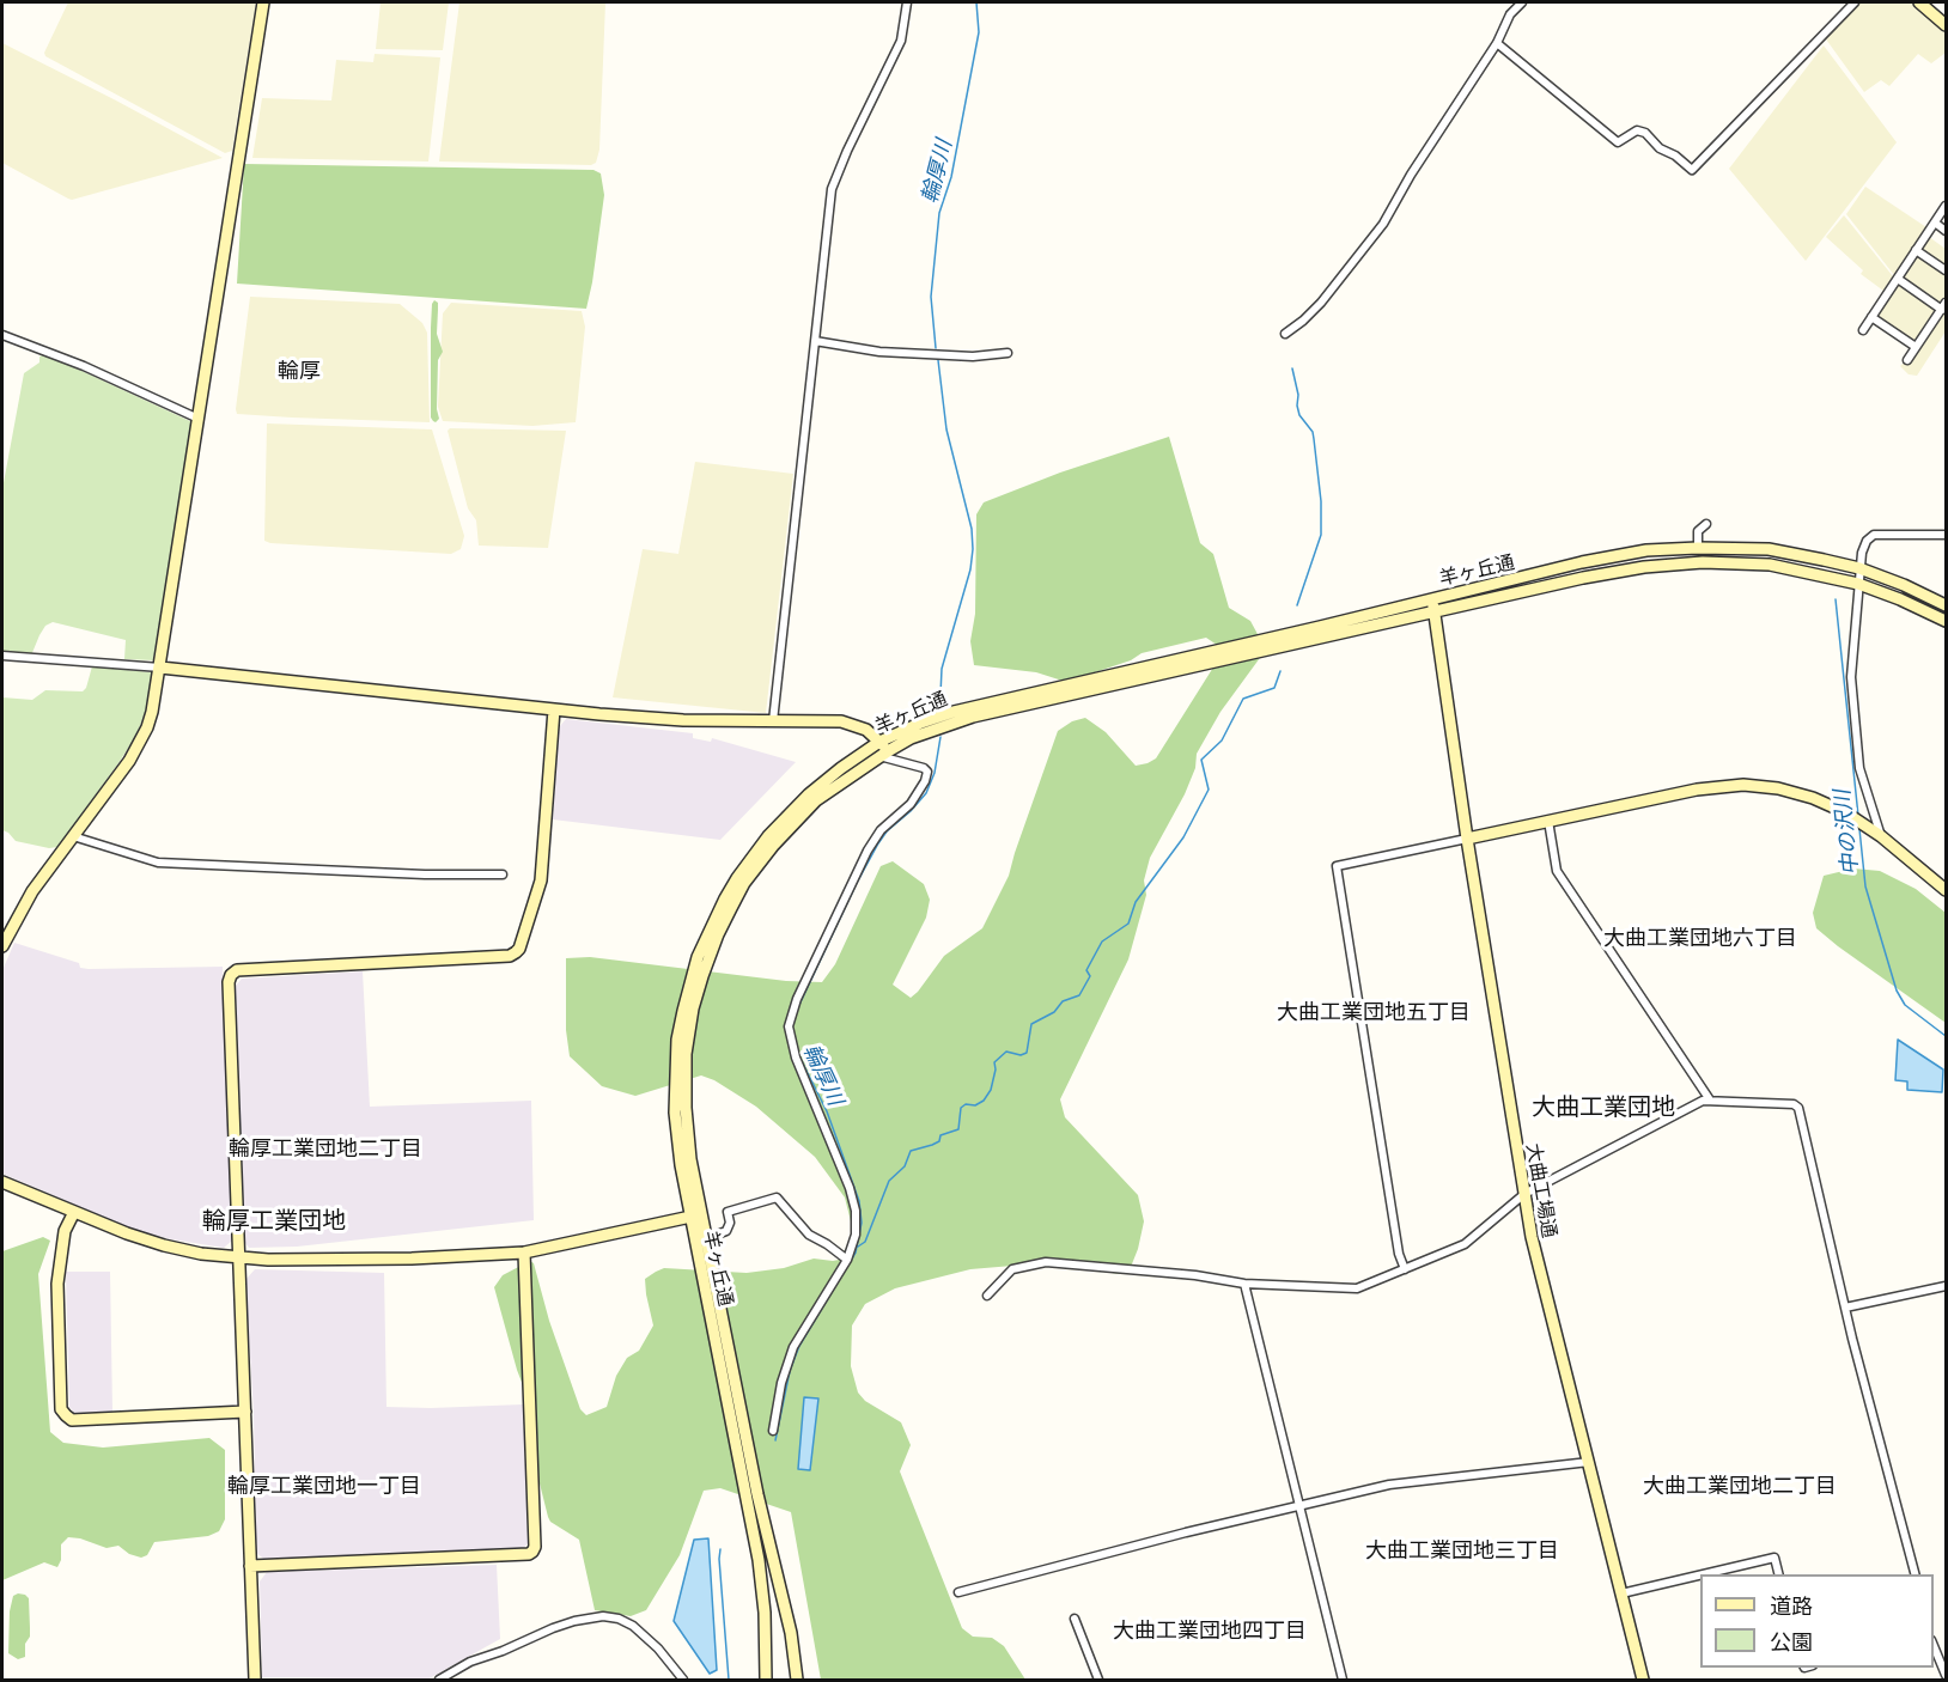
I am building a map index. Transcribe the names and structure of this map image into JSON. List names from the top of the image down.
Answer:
{
  "streets": {
    "street": ["羊ヶ丘通", "大曲工場通"]
  },
  "crossings": [
    ["羊ヶ丘通", "大曲工場通"]
  ],
  "districts": [
    "輪厚",
    "大曲工業団地六丁目",
    "大曲工業団地五丁目",
    "大曲工業団地",
    "輪厚工業団地二丁目",
    "輪厚工業団地",
    "輪厚工業団地一丁目",
    "大曲工業団地二丁目",
    "大曲工業団地三丁目",
    "大曲工業団地四丁目"
  ],
  "water": ["輪厚川", "中の沢川"],
  "legend": ["道路", "公園"]
}
